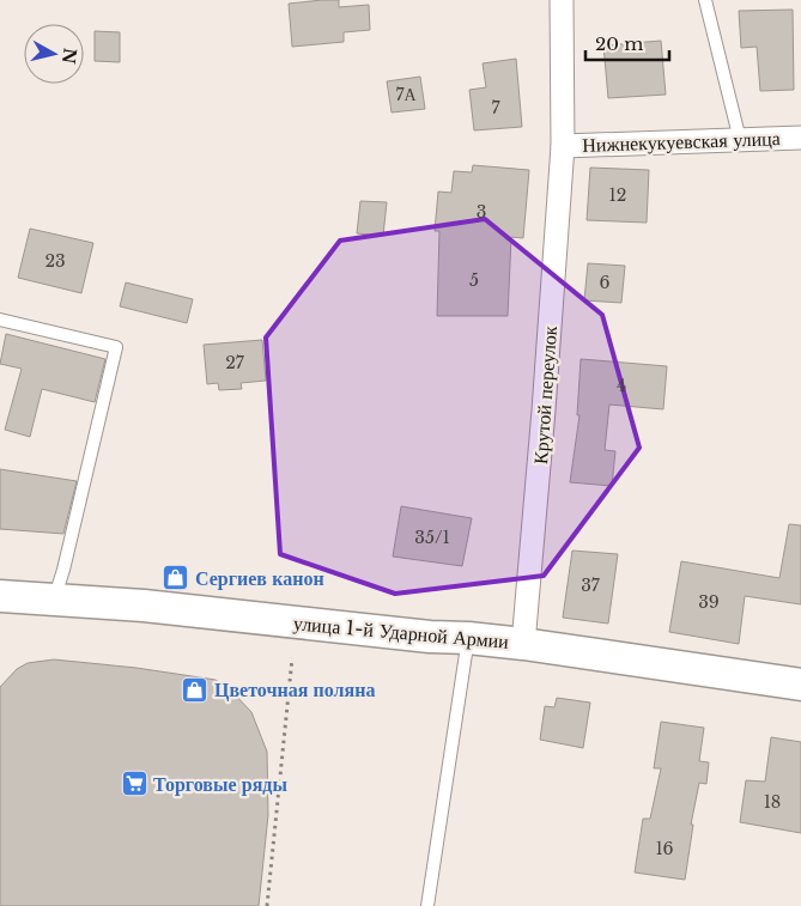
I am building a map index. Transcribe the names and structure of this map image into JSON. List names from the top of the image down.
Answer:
{
  "streets": {
    "main road": ["улица 1-й Ударной Армии"],
    "street": ["Нижнекукуевская улица", "Крутой переулок"]
  },
  "crossings": [
    ["Нижнекукуевская улица", "Крутой переулок"],
    ["Крутой переулок", "улица 1-й Ударной Армии"]
  ],
  "places": {
    "shop": ["Сергиев канон", "Цветочная поляна"],
    "supermarket": ["Торговые ряды"]
  },
  "house_numbers": [
    "7А",
    "7",
    "12",
    "3",
    "23",
    "5",
    "6",
    "27",
    "4",
    "35/1",
    "37",
    "39",
    "18",
    "16"
  ],
  "scale_bar": "20 m",
  "north": "right"
}
